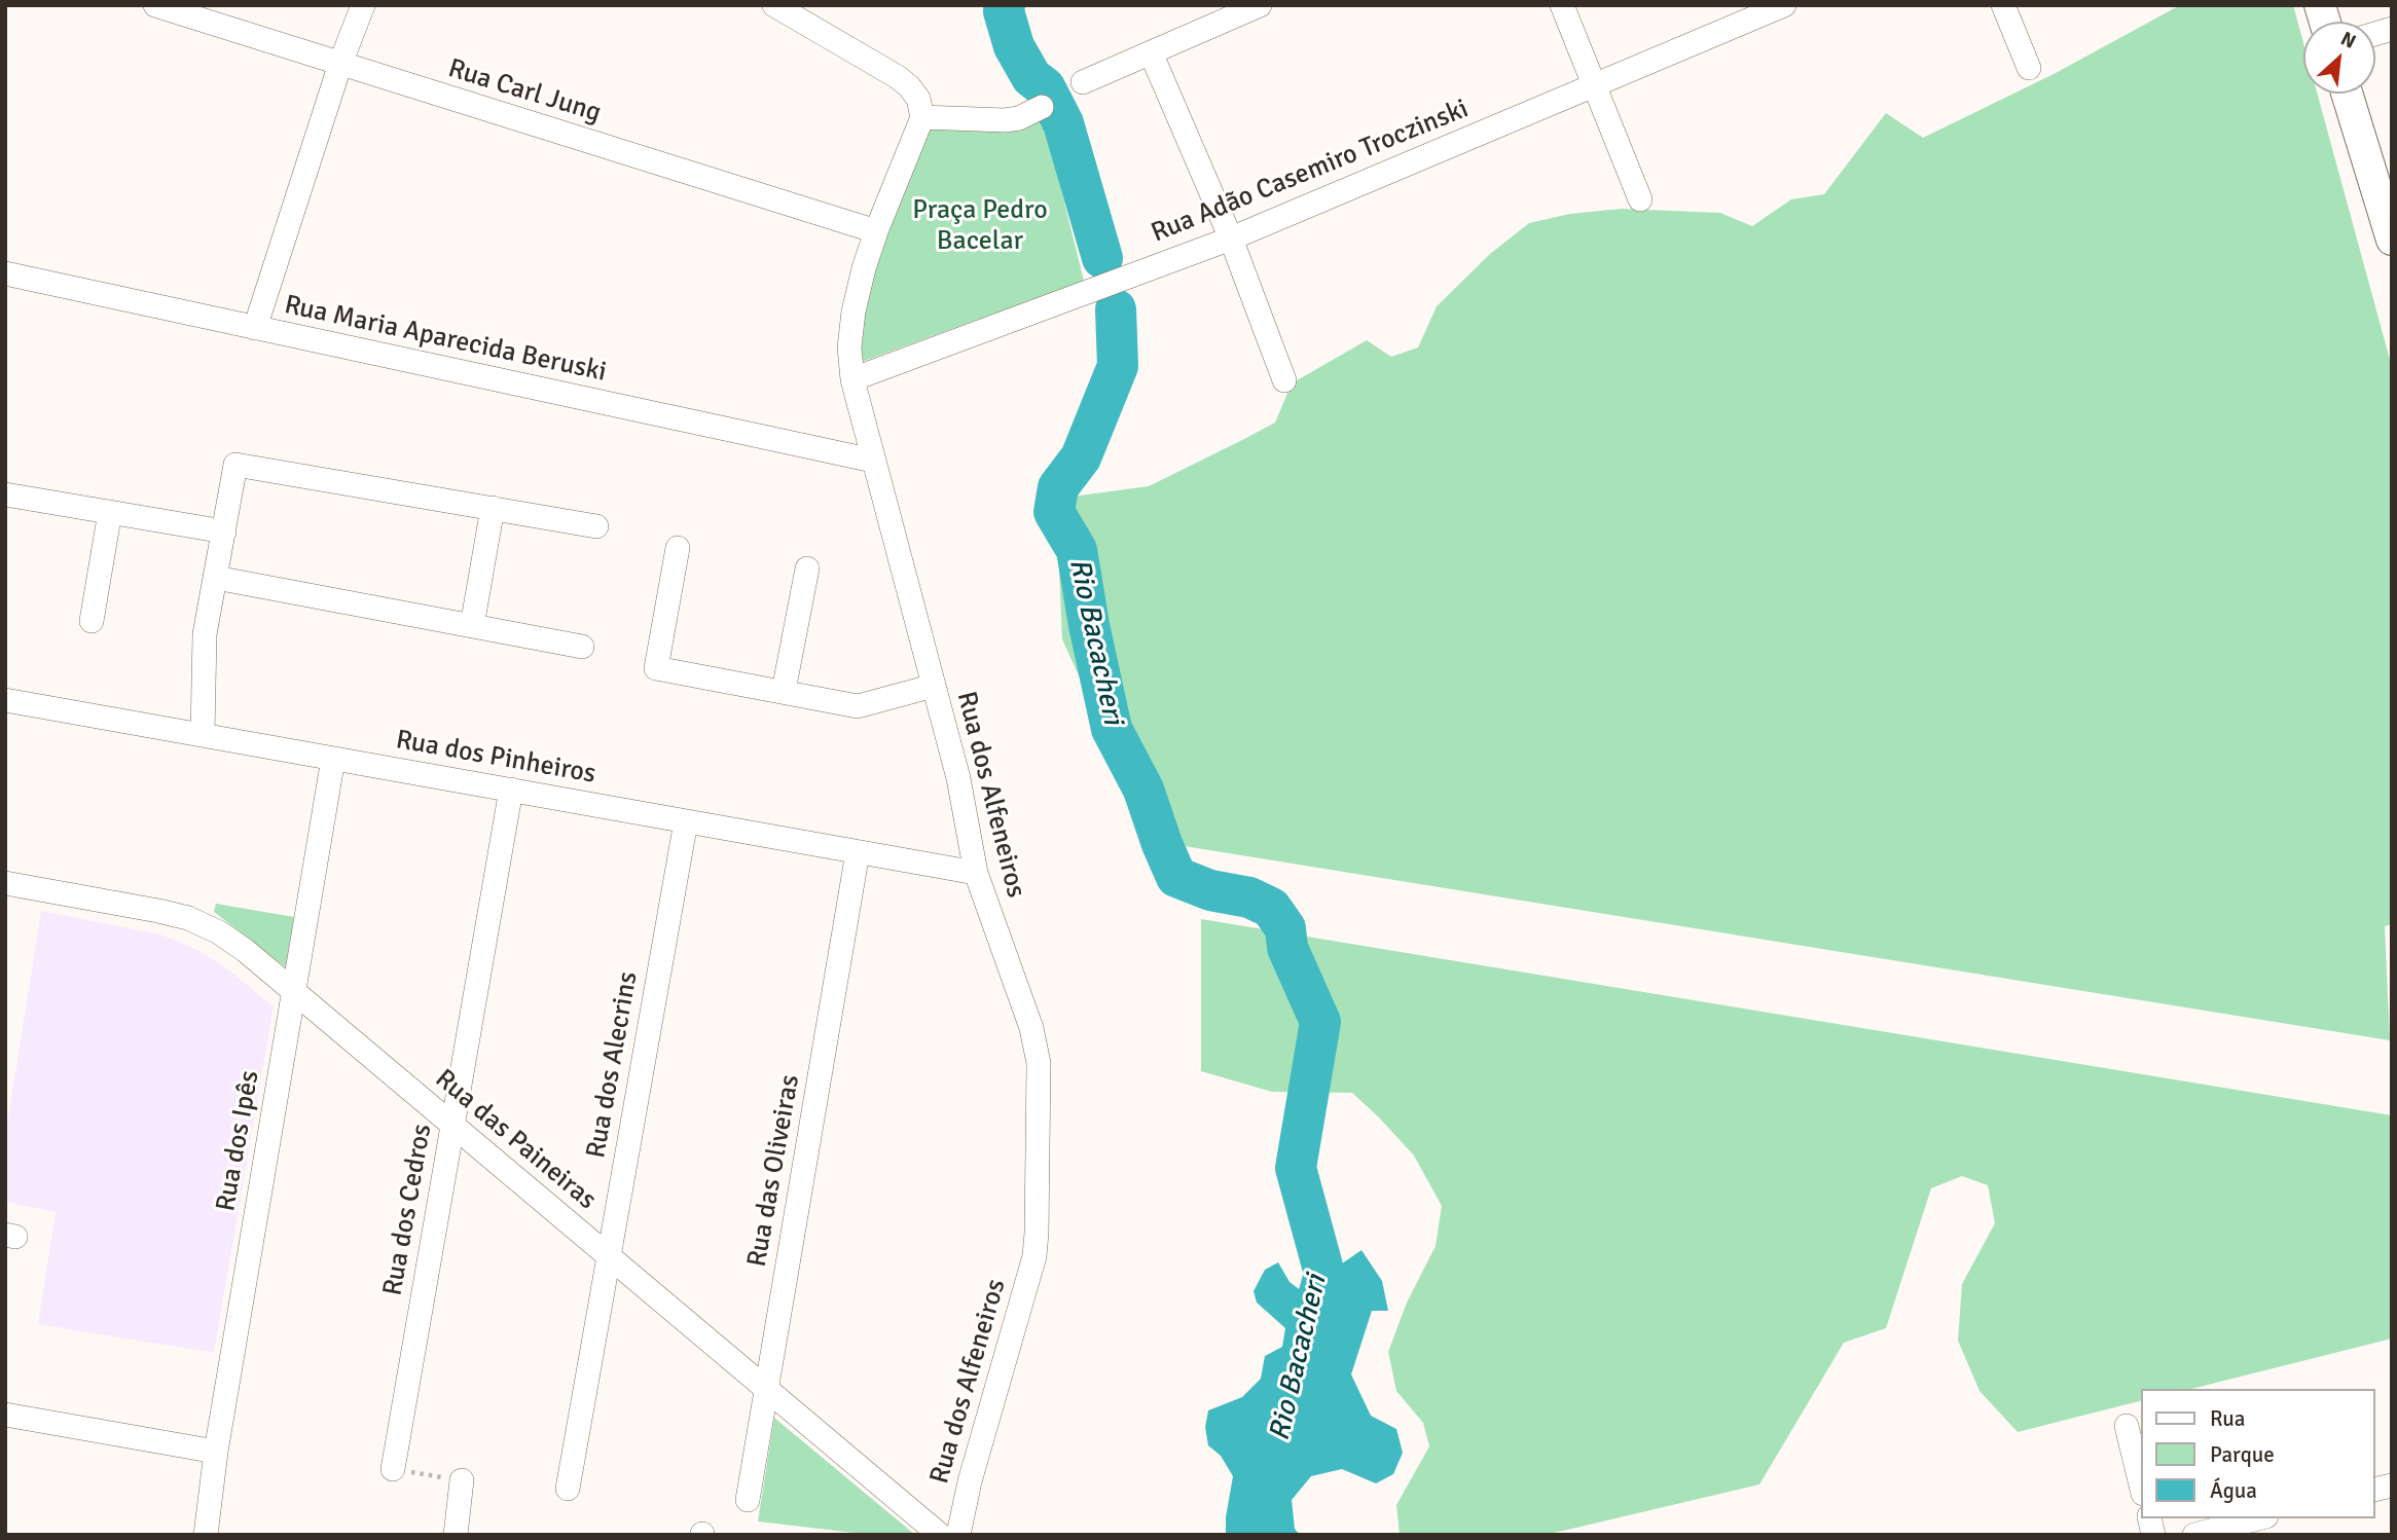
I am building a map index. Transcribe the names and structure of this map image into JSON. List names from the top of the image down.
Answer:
{
  "streets": {
    "street": [
      "Rua Carl Jung",
      "Rua Adão Casemiro Troczinski",
      "Rua Maria Aparecida Beruski",
      "Rua dos Pinheiros",
      "Rua dos Alfeneiros",
      "Rua dos Alecrins",
      "Rua das Paineiras",
      "Rua dos Ipês",
      "Rua das Oliveiras",
      "Rua dos Cedros"
    ]
  },
  "crossings": [
    ["Rua Carl Jung", "Rua dos Alfeneiros"],
    ["Rua Adão Casemiro Troczinski", "Rua dos Alfeneiros"],
    ["Rua Maria Aparecida Beruski", "Rua dos Alfeneiros"],
    ["Rua dos Pinheiros", "Rua dos Alfeneiros"],
    ["Rua dos Pinheiros", "Rua dos Alecrins"],
    ["Rua dos Pinheiros", "Rua dos Ipês"],
    ["Rua dos Pinheiros", "Rua das Oliveiras"],
    ["Rua dos Pinheiros", "Rua dos Cedros"],
    ["Rua dos Alecrins", "Rua das Paineiras"],
    ["Rua das Paineiras", "Rua dos Ipês"],
    ["Rua das Paineiras", "Rua das Oliveiras"],
    ["Rua das Paineiras", "Rua dos Cedros"]
  ],
  "water": ["Rio Bacacheri"],
  "parks": ["Praça Pedro Bacelar"],
  "legend": ["Rua", "Parque", "Água"],
  "north": "top right"
}
